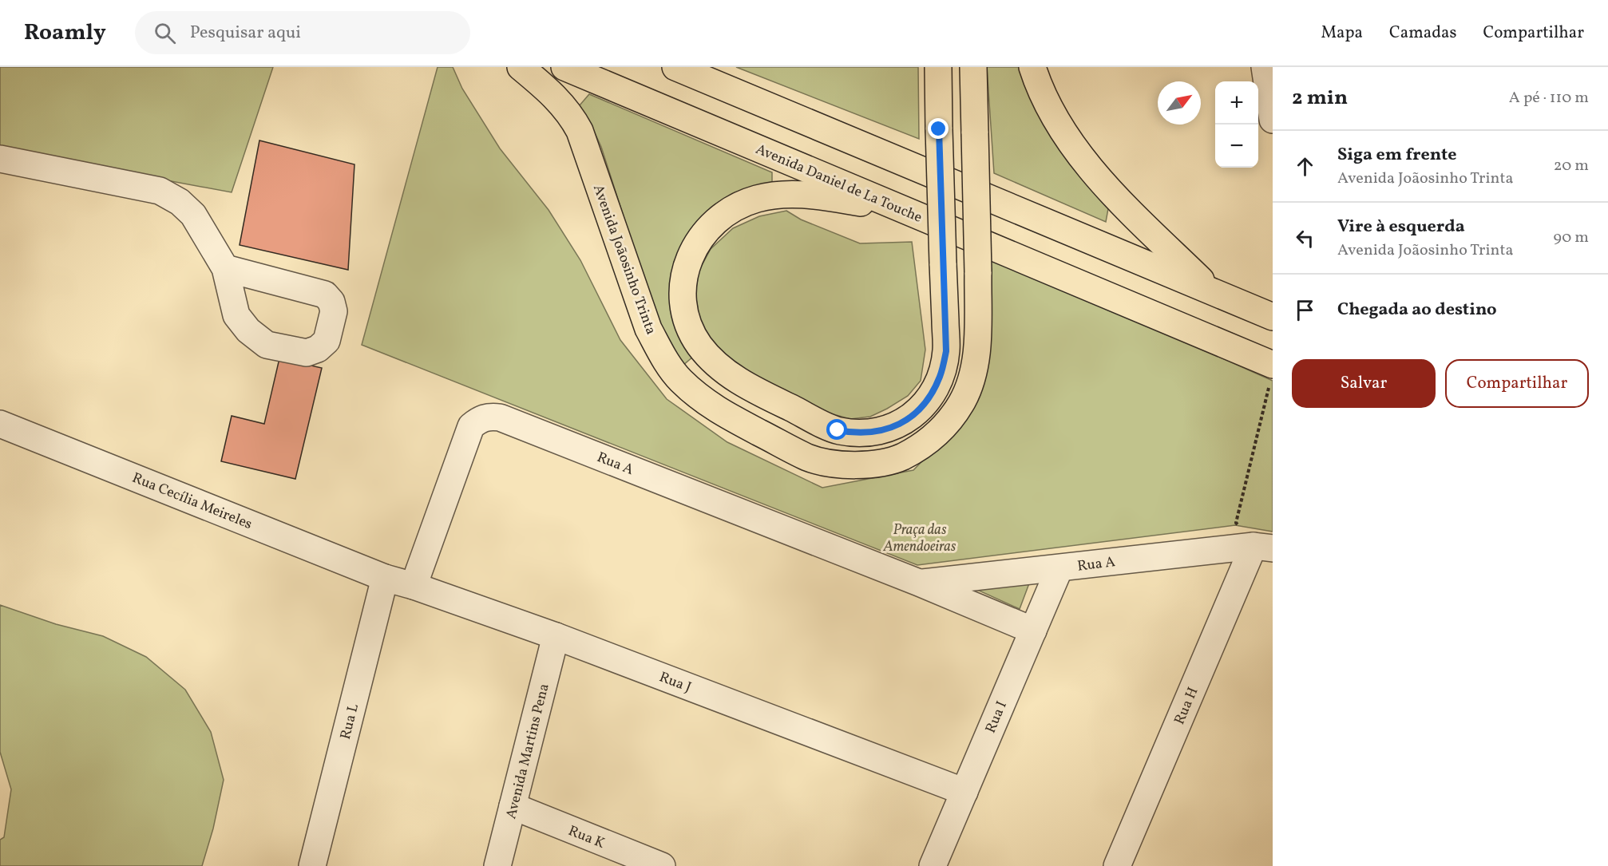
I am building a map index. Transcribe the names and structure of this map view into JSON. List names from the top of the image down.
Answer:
{
  "streets": {
    "main road": ["Avenida Daniel de La Touche", "Avenida Joãosinho Trinta"],
    "street": [
      "Rua A",
      "Rua Cecília Meireles",
      "Rua J",
      "Rua H",
      "Rua I",
      "Rua L",
      "Avenida Martins Pena",
      "Rua K"
    ]
  },
  "crossings": [
    ["Rua A", "Rua J"],
    ["Rua A", "Rua H"],
    ["Rua A", "Rua I"],
    ["Rua Cecília Meireles", "Rua J"],
    ["Rua Cecília Meireles", "Rua L"],
    ["Rua J", "Rua I"],
    ["Rua J", "Rua L"],
    ["Rua J", "Avenida Martins Pena"],
    ["Avenida Martins Pena", "Rua K"]
  ],
  "parks": ["Praça das Amendoeiras"],
  "north": "top right",
  "page": {
    "header": "Roamly",
    "search": "Pesquisar aqui",
    "nav": ["Mapa", "Camadas", "Compartilhar"],
    "heading": ["2 min", "A pé · 110 m"],
    "map_buttons": ["+", "−"],
    "list": [
      ["Siga em frente", "Avenida Joãosinho Trinta", "20 m"],
      ["Vire à esquerda", "Avenida Joãosinho Trinta", "90 m"],
      "Chegada ao destino"
    ],
    "buttons": ["Salvar", "Compartilhar"]
  }
}
